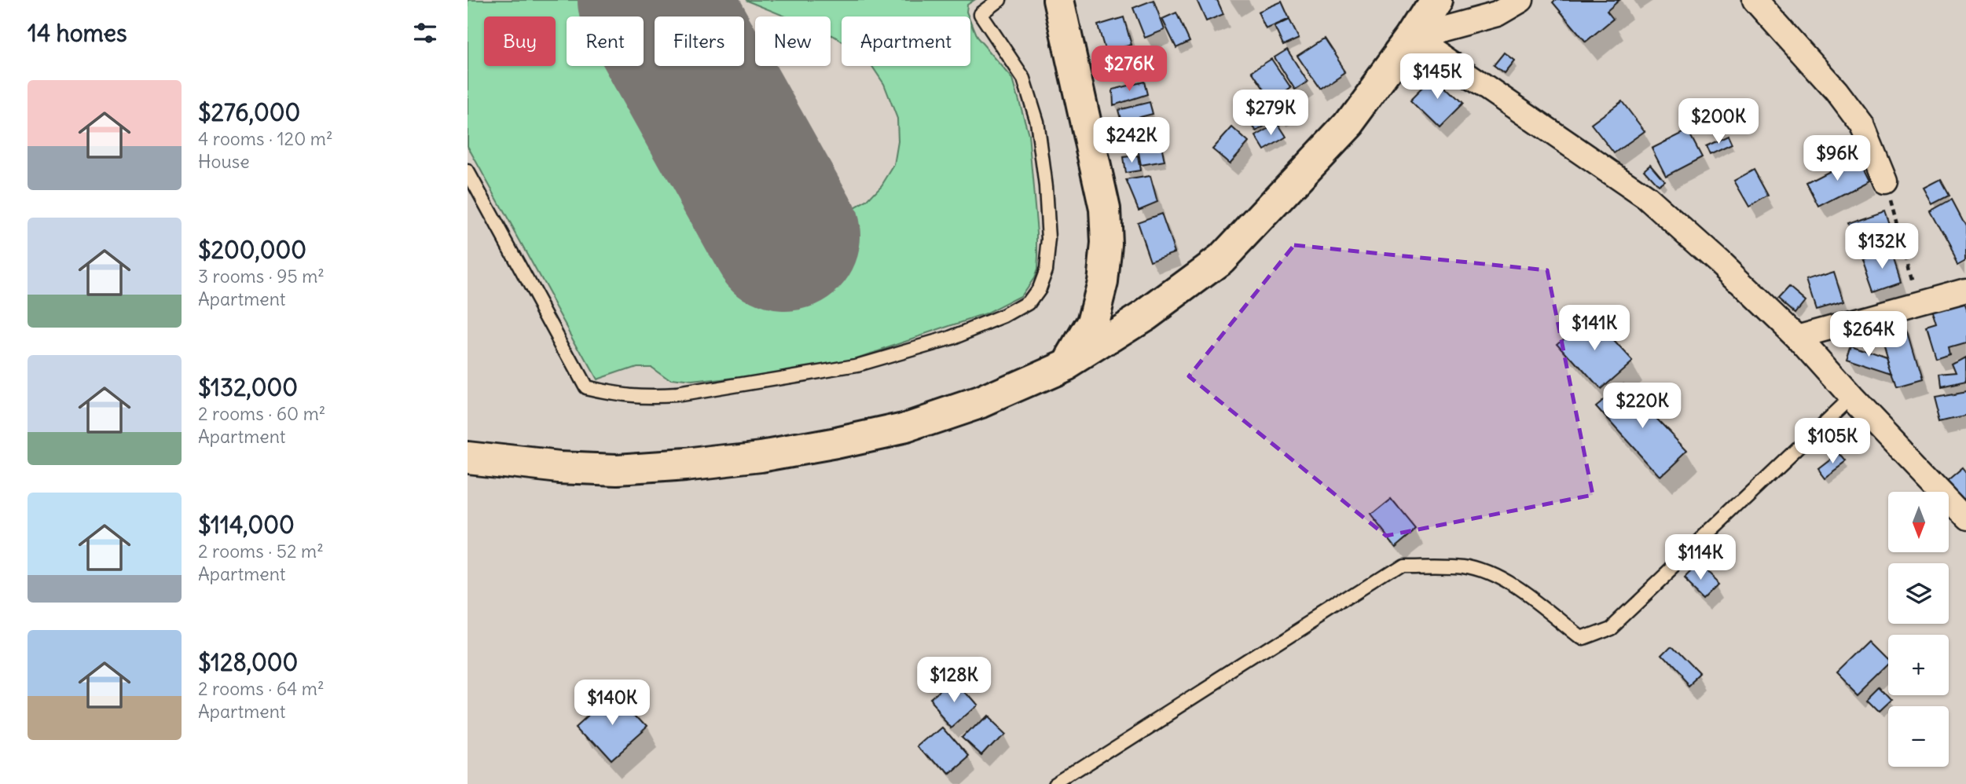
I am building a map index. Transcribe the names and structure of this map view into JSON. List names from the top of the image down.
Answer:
{
  "north": "bottom",
  "page": {
    "heading": "14 homes",
    "chip": [
      "Buy",
      "Rent",
      "Filters",
      "New",
      "Apartment"
    ],
    "price": [
      "$276K",
      "$145K",
      "$279K",
      "$200K",
      "$242K",
      "$96K",
      "$132K",
      "$141K",
      "$264K",
      "$220K",
      "$105K",
      "$114K",
      "$128K",
      "$140K"
    ],
    "list": [
      {
        "name": "$276,000",
        "note": "4 rooms · 120 m² · House"
      },
      {
        "name": "$200,000",
        "note": "3 rooms · 95 m² · Apartment"
      },
      {
        "name": "$132,000",
        "note": "2 rooms · 60 m² · Apartment"
      },
      {
        "name": "$114,000",
        "note": "2 rooms · 52 m² · Apartment"
      },
      {
        "name": "$128,000",
        "note": "2 rooms · 64 m² · Apartment"
      }
    ],
    "map_buttons": ["+", "−"]
  }
}
